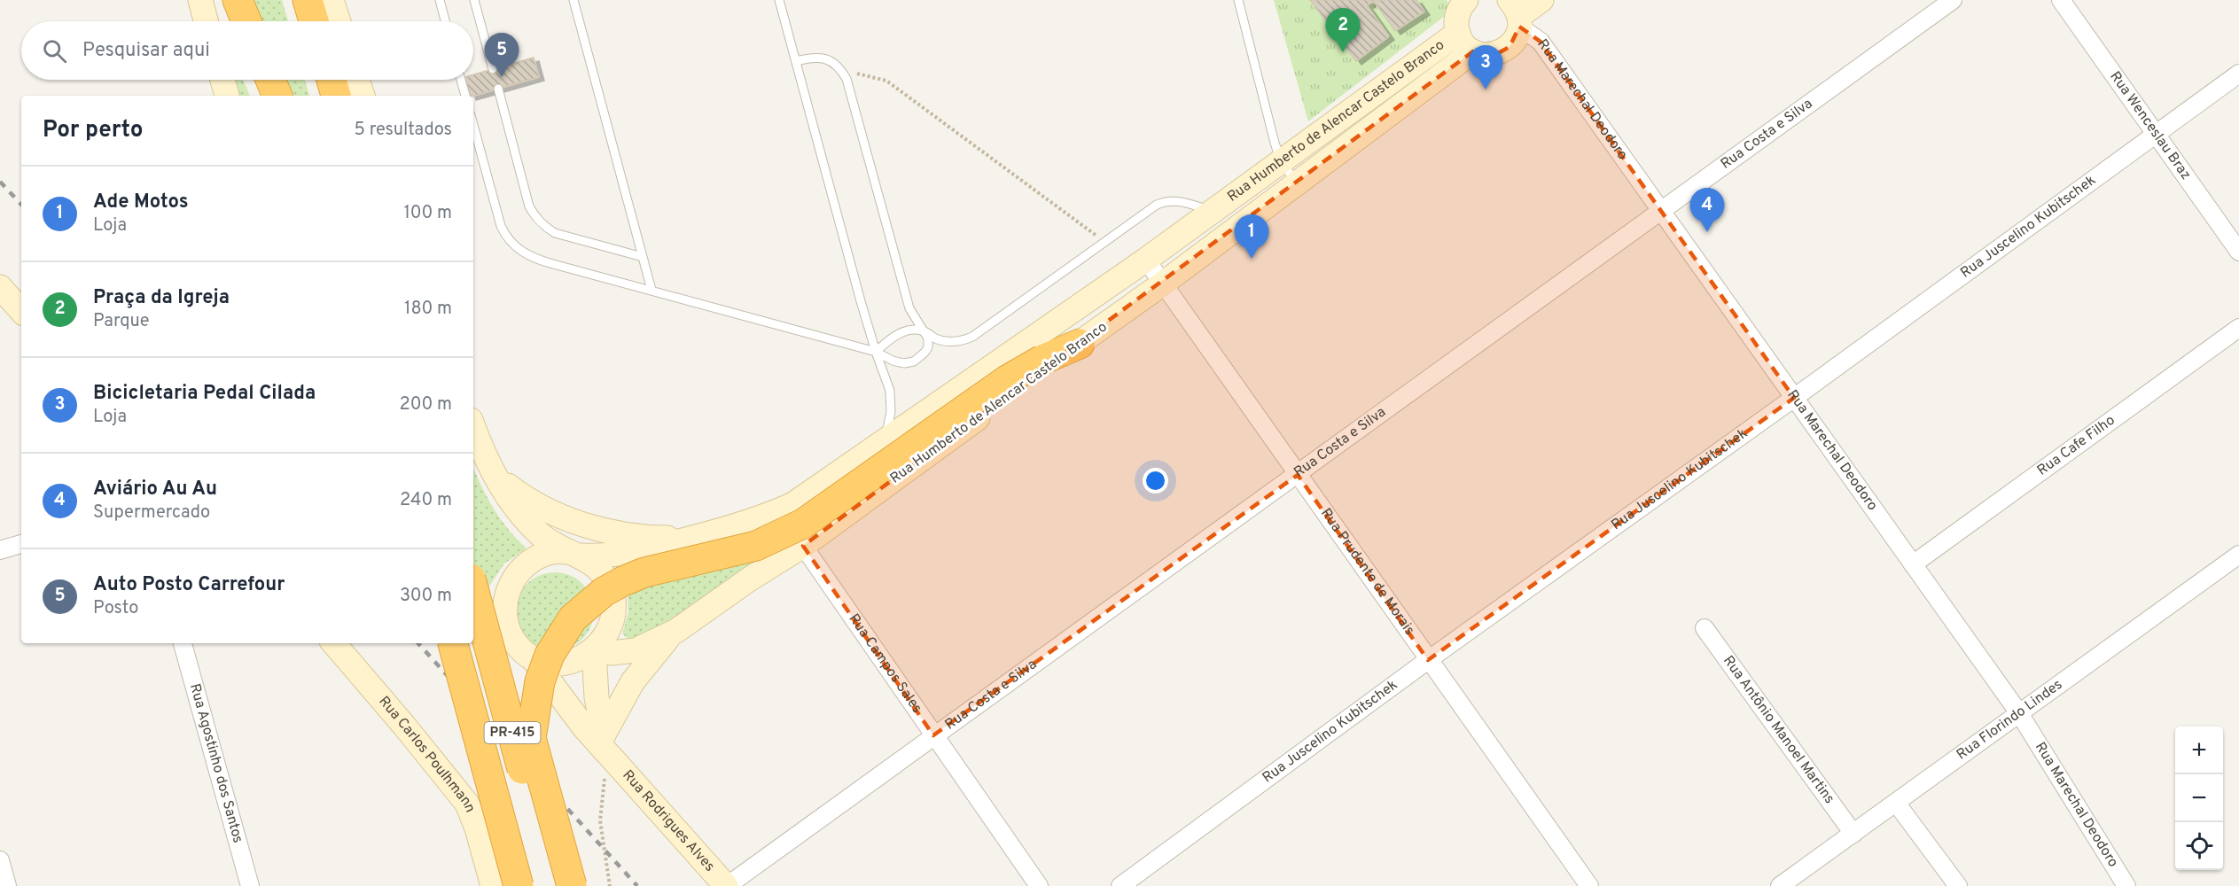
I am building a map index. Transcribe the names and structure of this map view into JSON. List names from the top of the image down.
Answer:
{
  "streets": {
    "highway": ["PR-415"],
    "main road": ["Rua Humberto de Alencar Castelo Branco", "Rua Carlos Poulhmann", "Rua Rodrigues Alves"],
    "street": [
      "Rua Marechal Deodoro",
      "Rua Wenceslau Braz",
      "Rua Costa e Silva",
      "Rua Juscelino Kubitschek",
      "Rua Cafe Filho",
      "Rua Prudente de Morais",
      "Rua Campos Sales",
      "Rua Florindo Lindes",
      "Rua Antônio Manoel Martins",
      "Rua Agostinho dos Santos"
    ]
  },
  "crossings": [
    ["Rua Marechal Deodoro", "Rua Costa e Silva"],
    ["Rua Marechal Deodoro", "Rua Juscelino Kubitschek"],
    ["Rua Marechal Deodoro", "Rua Cafe Filho"],
    ["Rua Marechal Deodoro", "Rua Florindo Lindes"],
    ["Rua Humberto de Alencar Castelo Branco", "Rua Prudente de Morais"],
    ["Rua Humberto de Alencar Castelo Branco", "Rua Campos Sales"],
    ["Rua Humberto de Alencar Castelo Branco", "Rua Rodrigues Alves"],
    ["Rua Wenceslau Braz", "Rua Juscelino Kubitschek"],
    ["Rua Costa e Silva", "Rua Prudente de Morais"],
    ["Rua Costa e Silva", "Rua Campos Sales"],
    ["Rua Costa e Silva", "Rua Rodrigues Alves"],
    ["Rua Juscelino Kubitschek", "Rua Prudente de Morais"],
    ["Rua Florindo Lindes", "Rua Antônio Manoel Martins"]
  ],
  "page": {
    "pins": [
      "2",
      "5",
      "3",
      "4",
      "1"
    ],
    "search": "Pesquisar aqui",
    "heading": ["Por perto", "5 resultados"],
    "list": [
      {
        "mark": "1",
        "name": "Ade Motos",
        "note": "Loja",
        "value": "100 m"
      },
      {
        "mark": "2",
        "name": "Praça da Igreja",
        "note": "Parque",
        "value": "180 m"
      },
      {
        "mark": "3",
        "name": "Bicicletaria Pedal Cilada",
        "note": "Loja",
        "value": "200 m"
      },
      {
        "mark": "4",
        "name": "Aviário Au Au",
        "note": "Supermercado",
        "value": "240 m"
      },
      {
        "mark": "5",
        "name": "Auto Posto Carrefour",
        "note": "Posto",
        "value": "300 m"
      }
    ],
    "map_buttons": ["+", "−"]
  }
}
